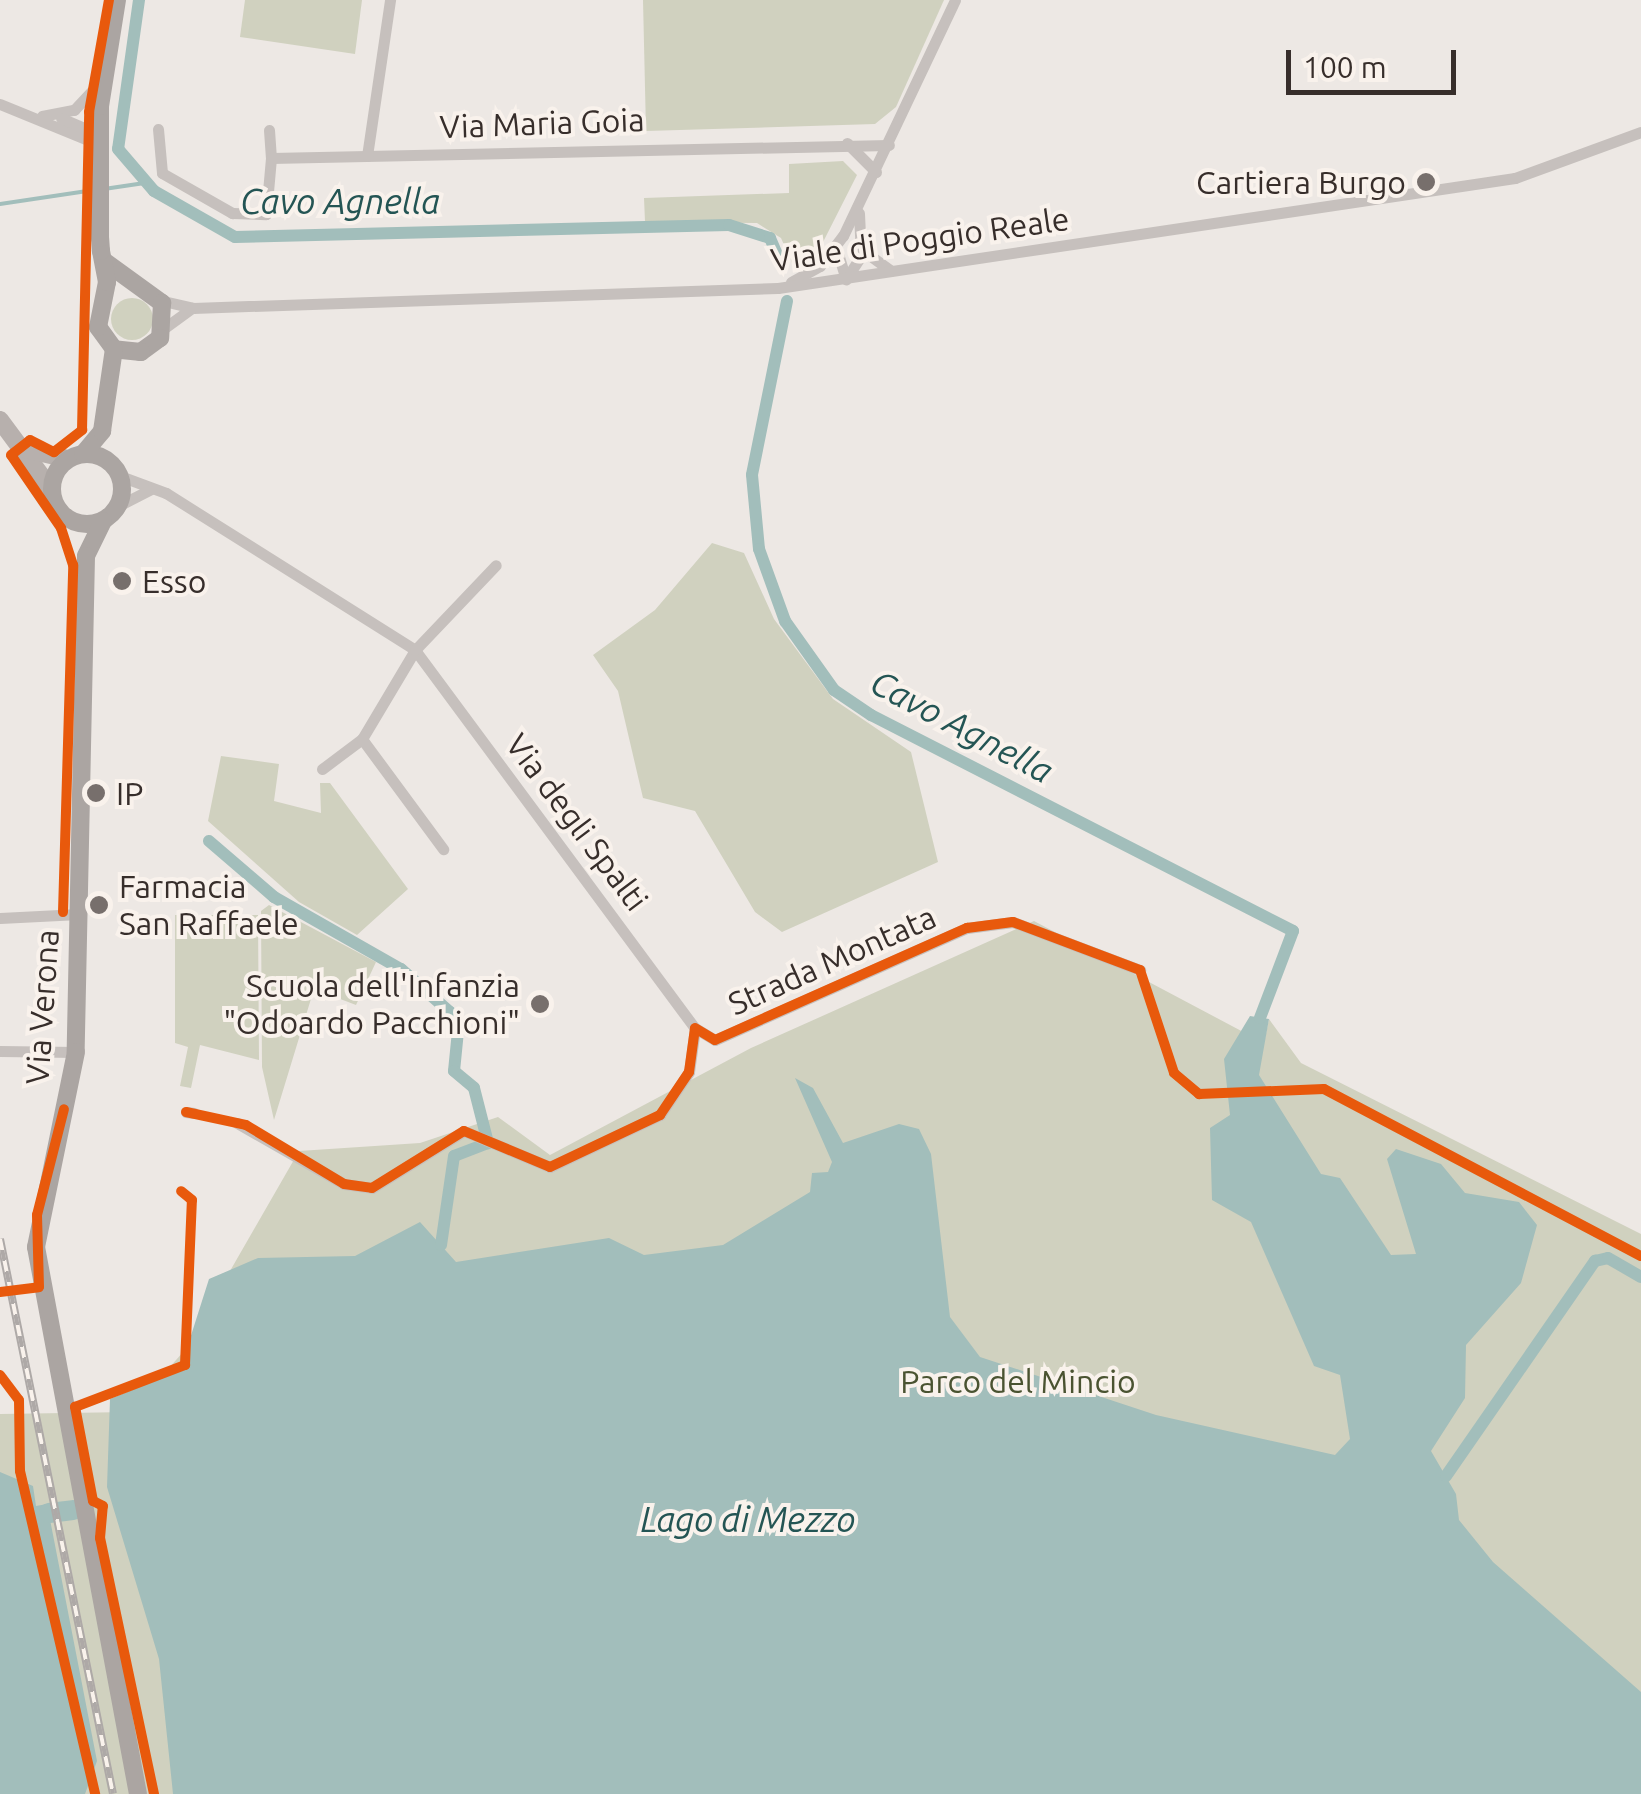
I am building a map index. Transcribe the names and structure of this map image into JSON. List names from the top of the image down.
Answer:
{
  "streets": {
    "main road": ["Via Verona"],
    "street": [
      "Via Maria Goia",
      "Viale di Poggio Reale",
      "Via degli Spalti",
      "Strada Montata"
    ]
  },
  "crossings": [
    ["Via degli Spalti", "Strada Montata"],
    ["Via degli Spalti", "Via Verona"]
  ],
  "water": ["Cavo Agnella", "Lago di Mezzo"],
  "parks": ["Parco del Mincio"],
  "places": [
    "Cartiera Burgo",
    "Esso",
    "IP",
    "Farmacia San Raffaele",
    "Scuola dell'Infanzia \"Odoardo Pacchioni\""
  ],
  "scale_bar": "100 m"
}
